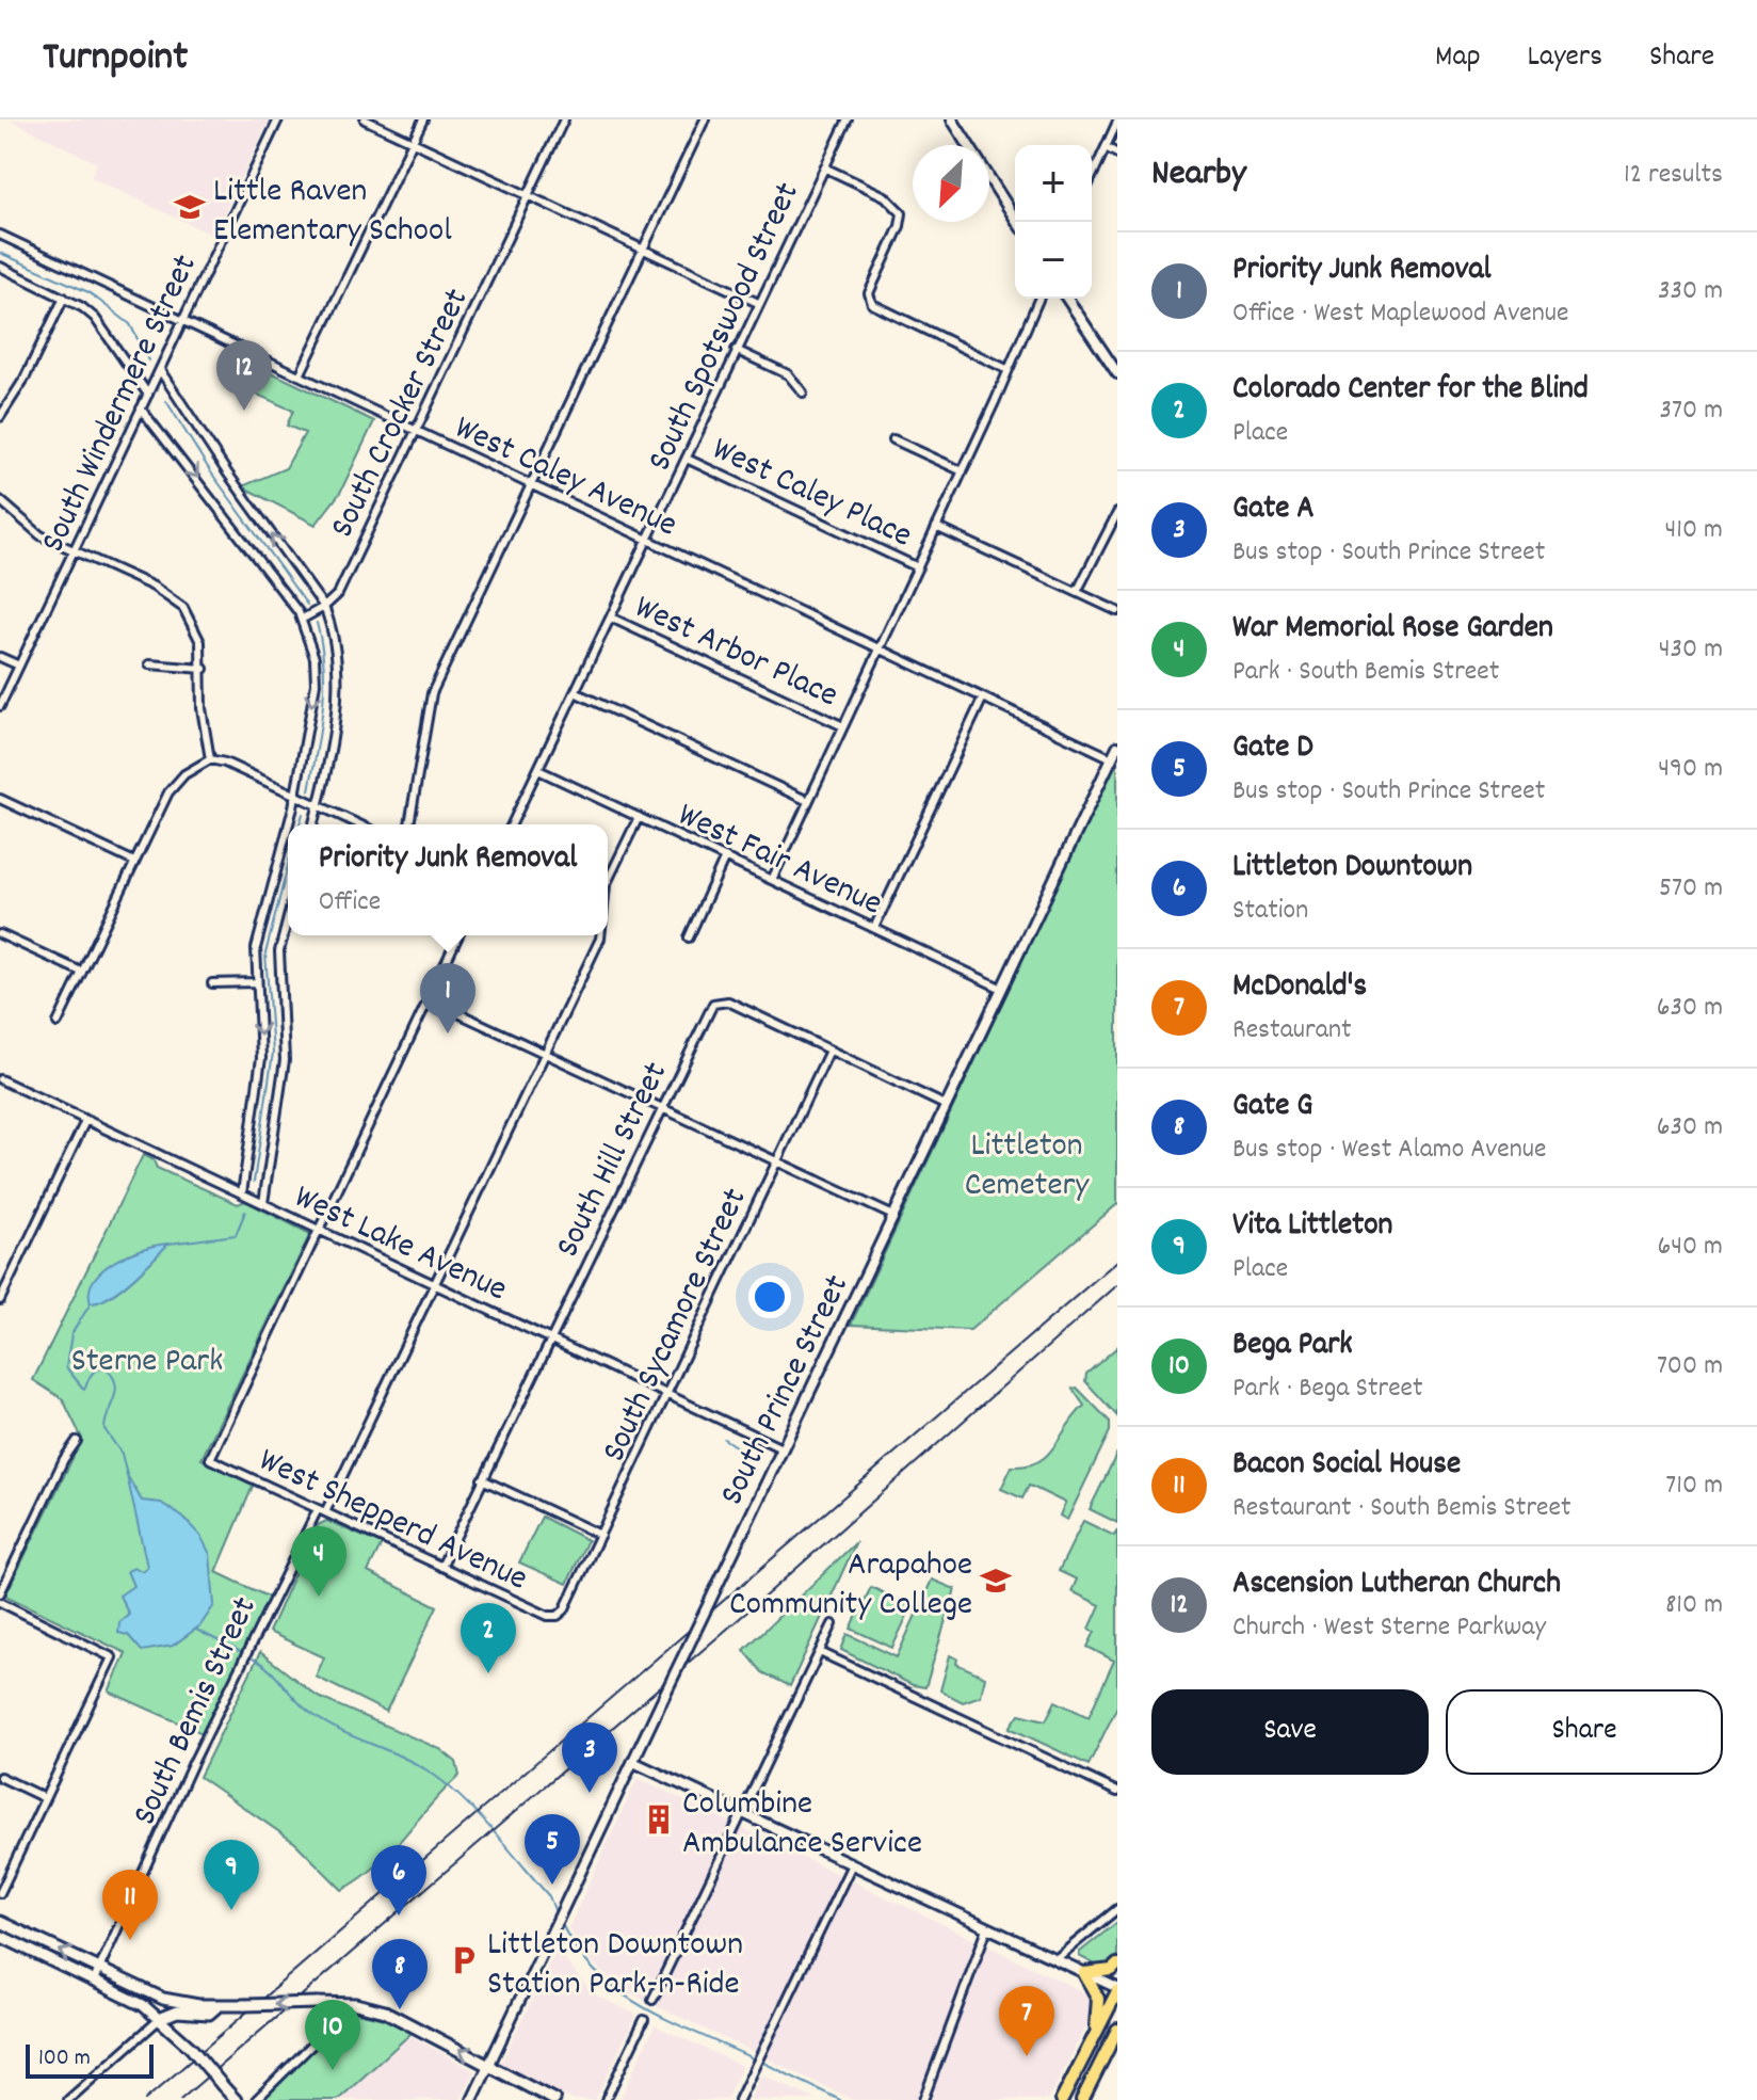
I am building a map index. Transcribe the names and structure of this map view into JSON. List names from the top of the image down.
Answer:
{
  "streets": {
    "street": [
      "South Spotswood Street",
      "South Windermere Street",
      "South Crocker Street",
      "West Caley Avenue",
      "West Caley Place",
      "West Arbor Place",
      "West Fair Avenue",
      "South Hill Street",
      "West Lake Avenue",
      "South Sycamore Street",
      "South Prince Street",
      "West Shepperd Avenue",
      "South Bemis Street"
    ]
  },
  "crossings": [
    ["South Spotswood Street", "West Caley Avenue"],
    ["South Spotswood Street", "West Caley Place"],
    ["South Spotswood Street", "West Arbor Place"],
    ["South Spotswood Street", "West Fair Avenue"],
    ["South Windermere Street", "West Caley Avenue"],
    ["South Crocker Street", "West Caley Avenue"],
    ["West Caley Avenue", "South Prince Street"],
    ["West Fair Avenue", "South Prince Street"],
    ["West Fair Avenue", "South Bemis Street"],
    ["South Hill Street", "West Lake Avenue"],
    ["South Hill Street", "South Sycamore Street"],
    ["South Hill Street", "West Shepperd Avenue"],
    ["West Lake Avenue", "South Sycamore Street"],
    ["West Lake Avenue", "South Prince Street"],
    ["West Lake Avenue", "West Shepperd Avenue"],
    ["West Lake Avenue", "South Bemis Street"],
    ["South Sycamore Street", "West Shepperd Avenue"],
    ["West Shepperd Avenue", "South Bemis Street"]
  ],
  "parks": ["Littleton Cemetery", "Sterne Park"],
  "places": {
    "school or university": ["Little Raven Elementary School", "Arapahoe Community College"],
    "building": ["Columbine Ambulance Service"],
    "parking": ["Littleton Downtown Station Park-n-Ride"]
  },
  "scale_bar": "100 m",
  "north": "bottom left",
  "page": {
    "header": "Turnpoint",
    "nav": ["Map", "Layers", "Share"],
    "heading": ["Nearby", "12 results"],
    "map_buttons": ["+", "−"],
    "list": [
      {
        "mark": "1",
        "name": "Priority Junk Removal",
        "note": "Office · West Maplewood Avenue",
        "value": "330 m"
      },
      {
        "mark": "2",
        "name": "Colorado Center for the Blind",
        "note": "Place",
        "value": "370 m"
      },
      {
        "mark": "3",
        "name": "Gate A",
        "note": "Bus stop · South Prince Street",
        "value": "410 m"
      },
      {
        "mark": "4",
        "name": "War Memorial Rose Garden",
        "note": "Park · South Bemis Street",
        "value": "430 m"
      },
      {
        "mark": "5",
        "name": "Gate D",
        "note": "Bus stop · South Prince Street",
        "value": "490 m"
      },
      {
        "mark": "6",
        "name": "Littleton Downtown",
        "note": "Station",
        "value": "570 m"
      },
      {
        "mark": "7",
        "name": "McDonald's",
        "note": "Restaurant",
        "value": "630 m"
      },
      {
        "mark": "8",
        "name": "Gate G",
        "note": "Bus stop · West Alamo Avenue",
        "value": "630 m"
      },
      {
        "mark": "9",
        "name": "Vita Littleton",
        "note": "Place",
        "value": "640 m"
      },
      {
        "mark": "10",
        "name": "Bega Park",
        "note": "Park · Bega Street",
        "value": "700 m"
      },
      {
        "mark": "11",
        "name": "Bacon Social House",
        "note": "Restaurant · South Bemis Street",
        "value": "710 m"
      },
      {
        "mark": "12",
        "name": "Ascension Lutheran Church",
        "note": "Church · West Sterne Parkway",
        "value": "810 m"
      }
    ],
    "pins": [
      "12",
      "1",
      "4",
      "2",
      "3",
      "5",
      "9",
      "6",
      "11",
      "8",
      "7",
      "10"
    ],
    "popup": ["Priority Junk Removal", "Office"],
    "buttons": ["Save", "Share"],
    "scale": "100 m"
  }
}
